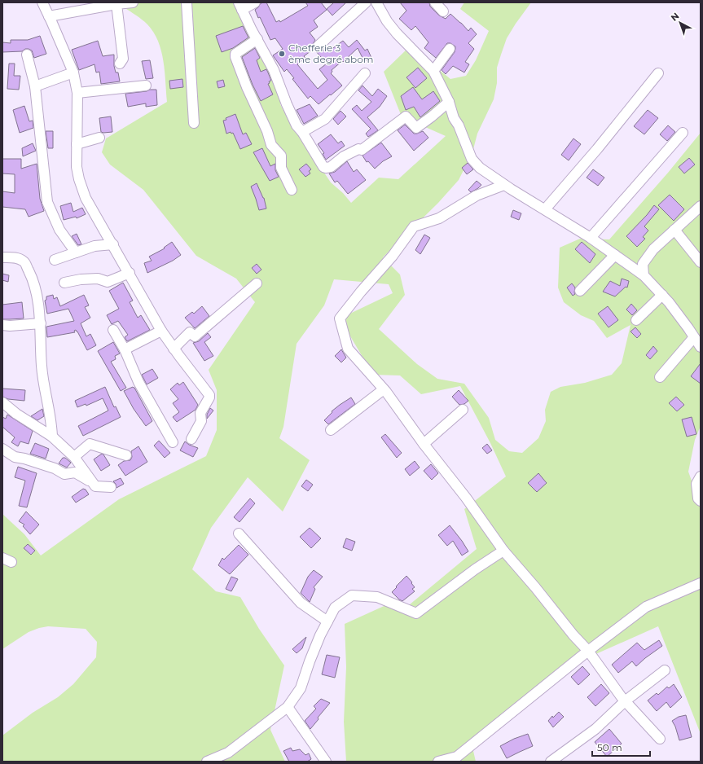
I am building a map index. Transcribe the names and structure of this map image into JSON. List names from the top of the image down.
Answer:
{
  "places": ["Chefferie 3 ème degré abom"],
  "scale_bar": "50 m",
  "north": "top left"
}
